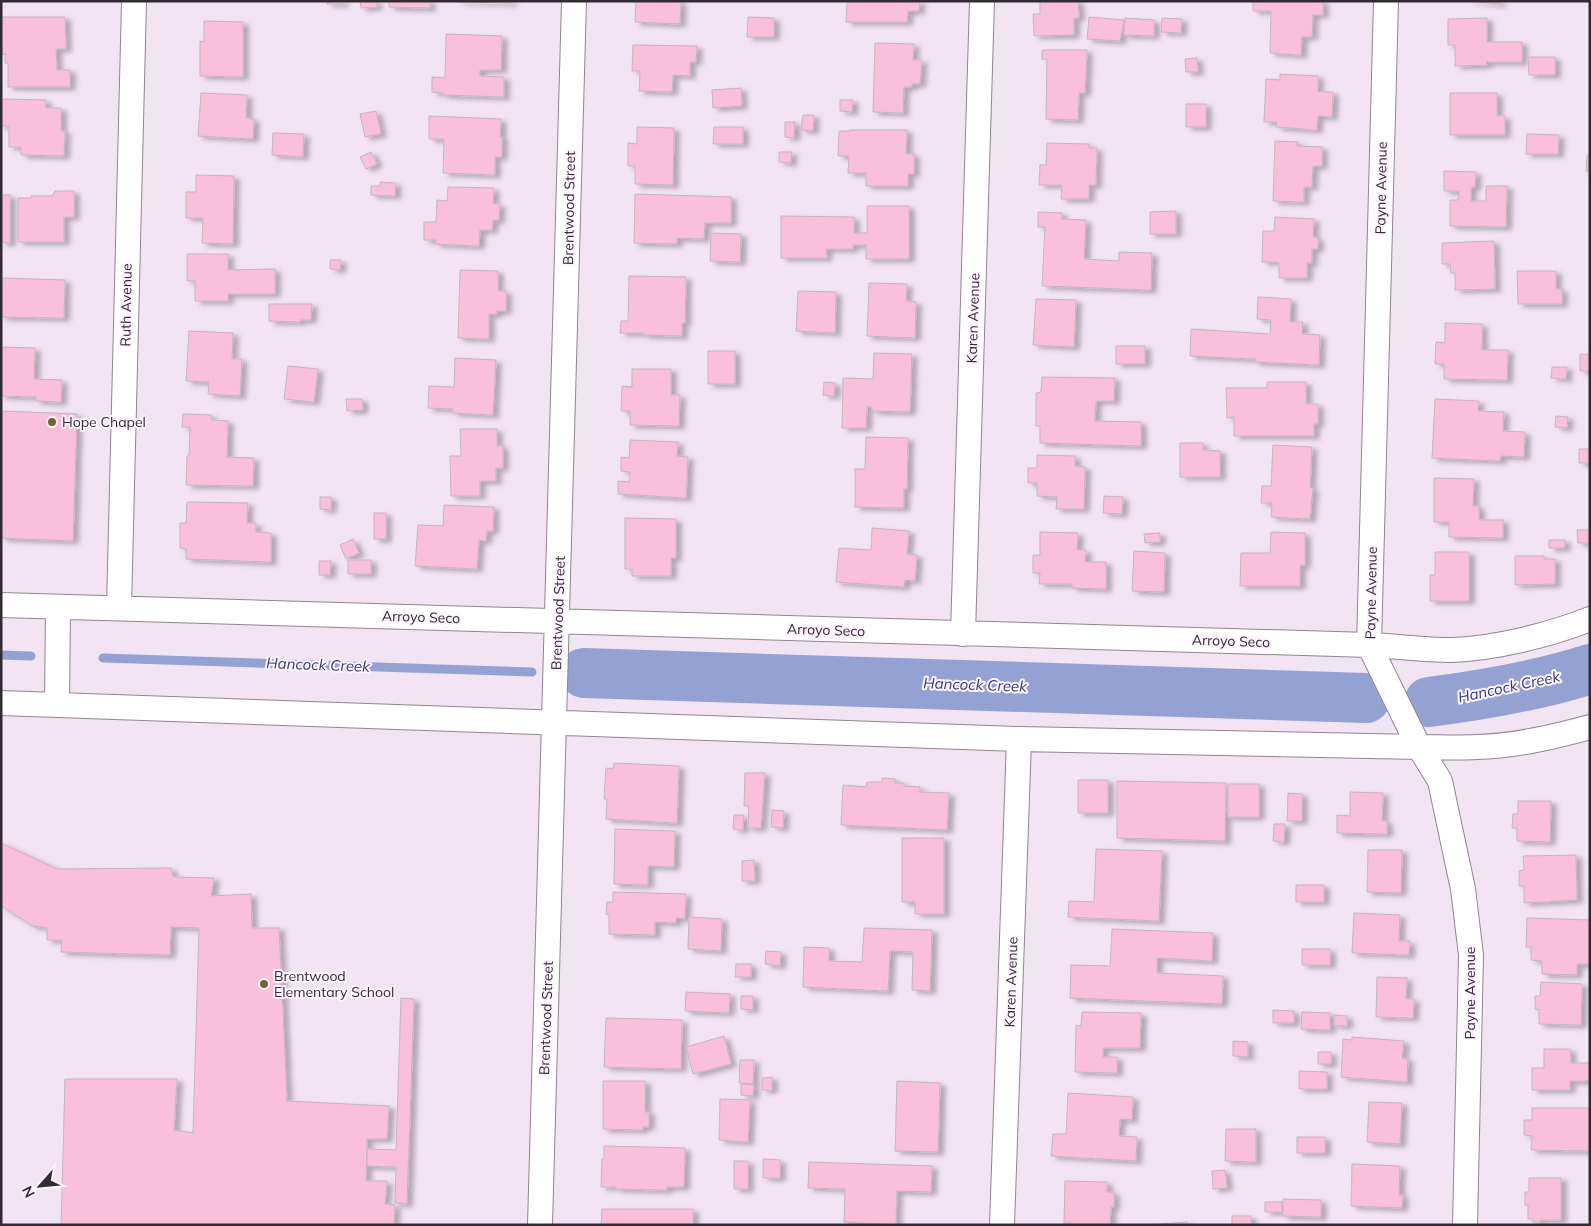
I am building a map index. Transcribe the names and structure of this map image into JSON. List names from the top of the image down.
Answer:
{
  "streets": {
    "street": [
      "Payne Avenue",
      "Brentwood Street",
      "Ruth Avenue",
      "Karen Avenue",
      "Arroyo Seco"
    ]
  },
  "crossings": [
    ["Payne Avenue", "Arroyo Seco"],
    ["Brentwood Street", "Arroyo Seco"],
    ["Ruth Avenue", "Arroyo Seco"],
    ["Karen Avenue", "Arroyo Seco"]
  ],
  "water": ["Hancock Creek"],
  "places": ["Hope Chapel", "Brentwood Elementary School"],
  "north": "bottom left"
}
